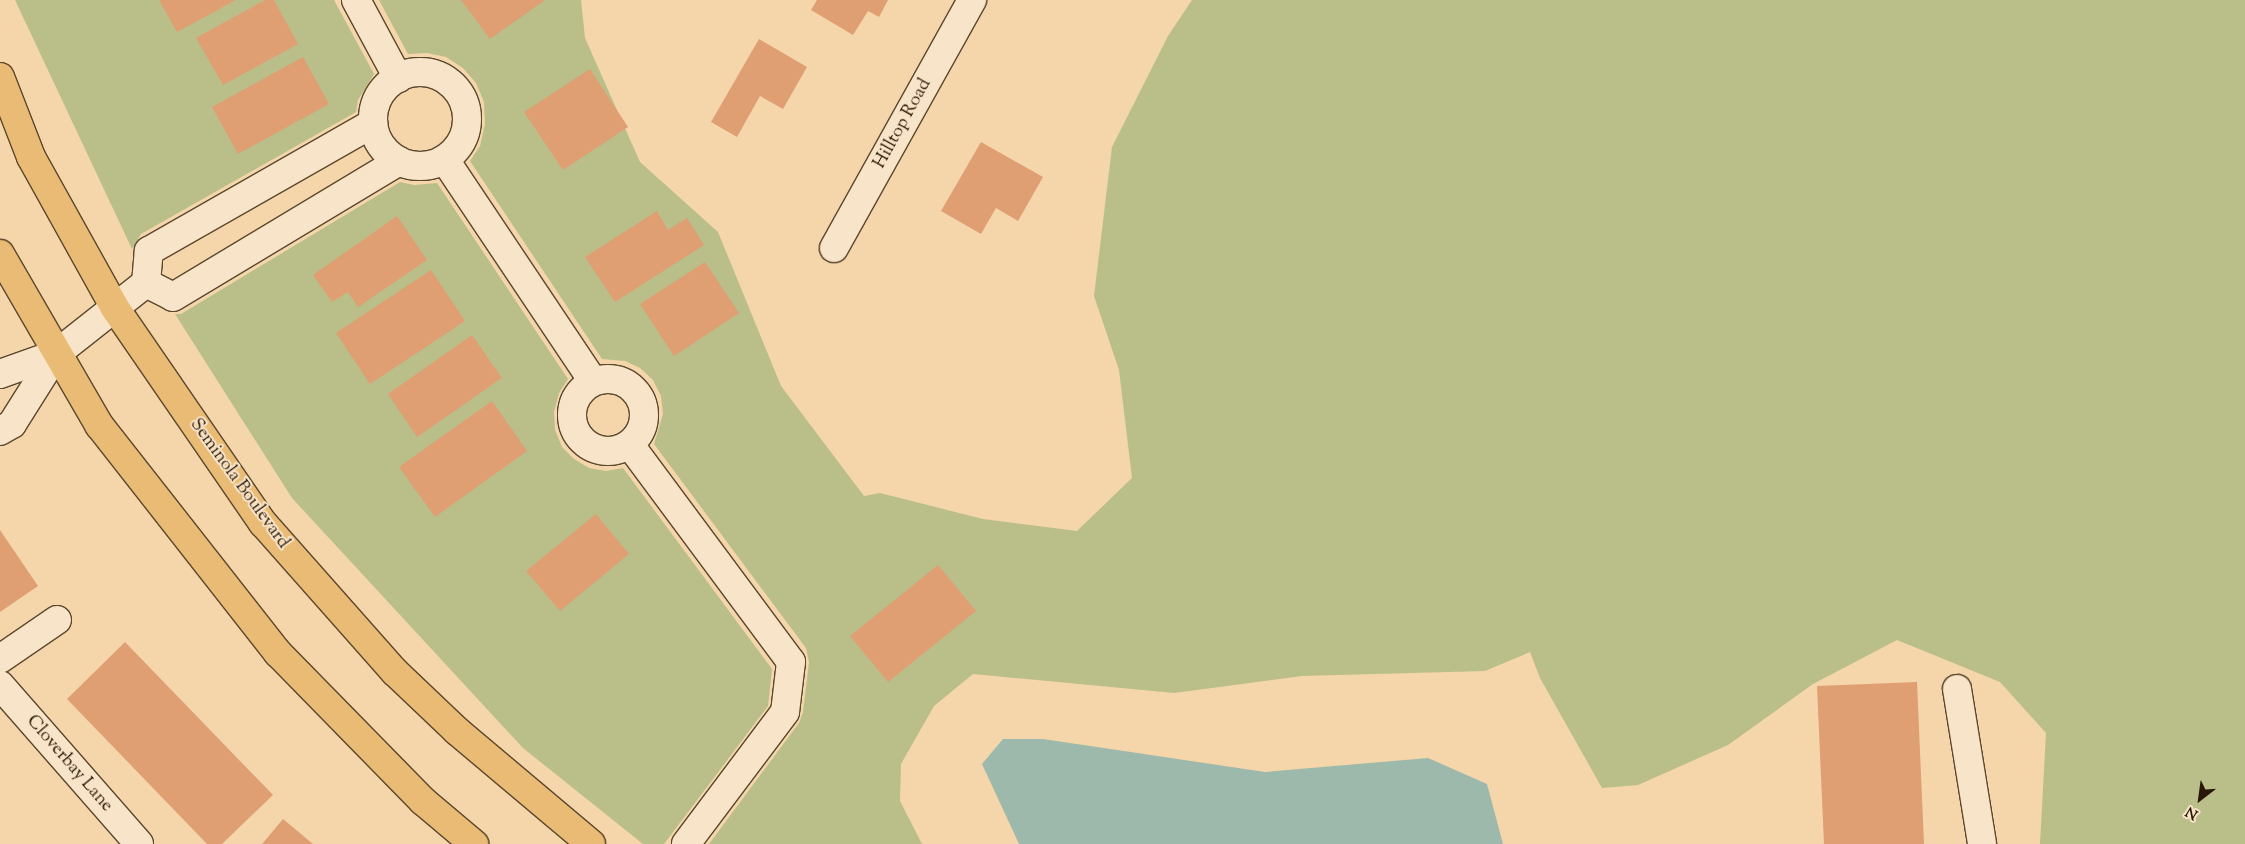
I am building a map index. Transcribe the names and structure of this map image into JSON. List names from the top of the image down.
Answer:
{
  "streets": {
    "main road": ["Seminola Boulevard"],
    "street": ["Hilltop Road", "Cloverbay Lane"]
  },
  "north": "bottom left"
}
